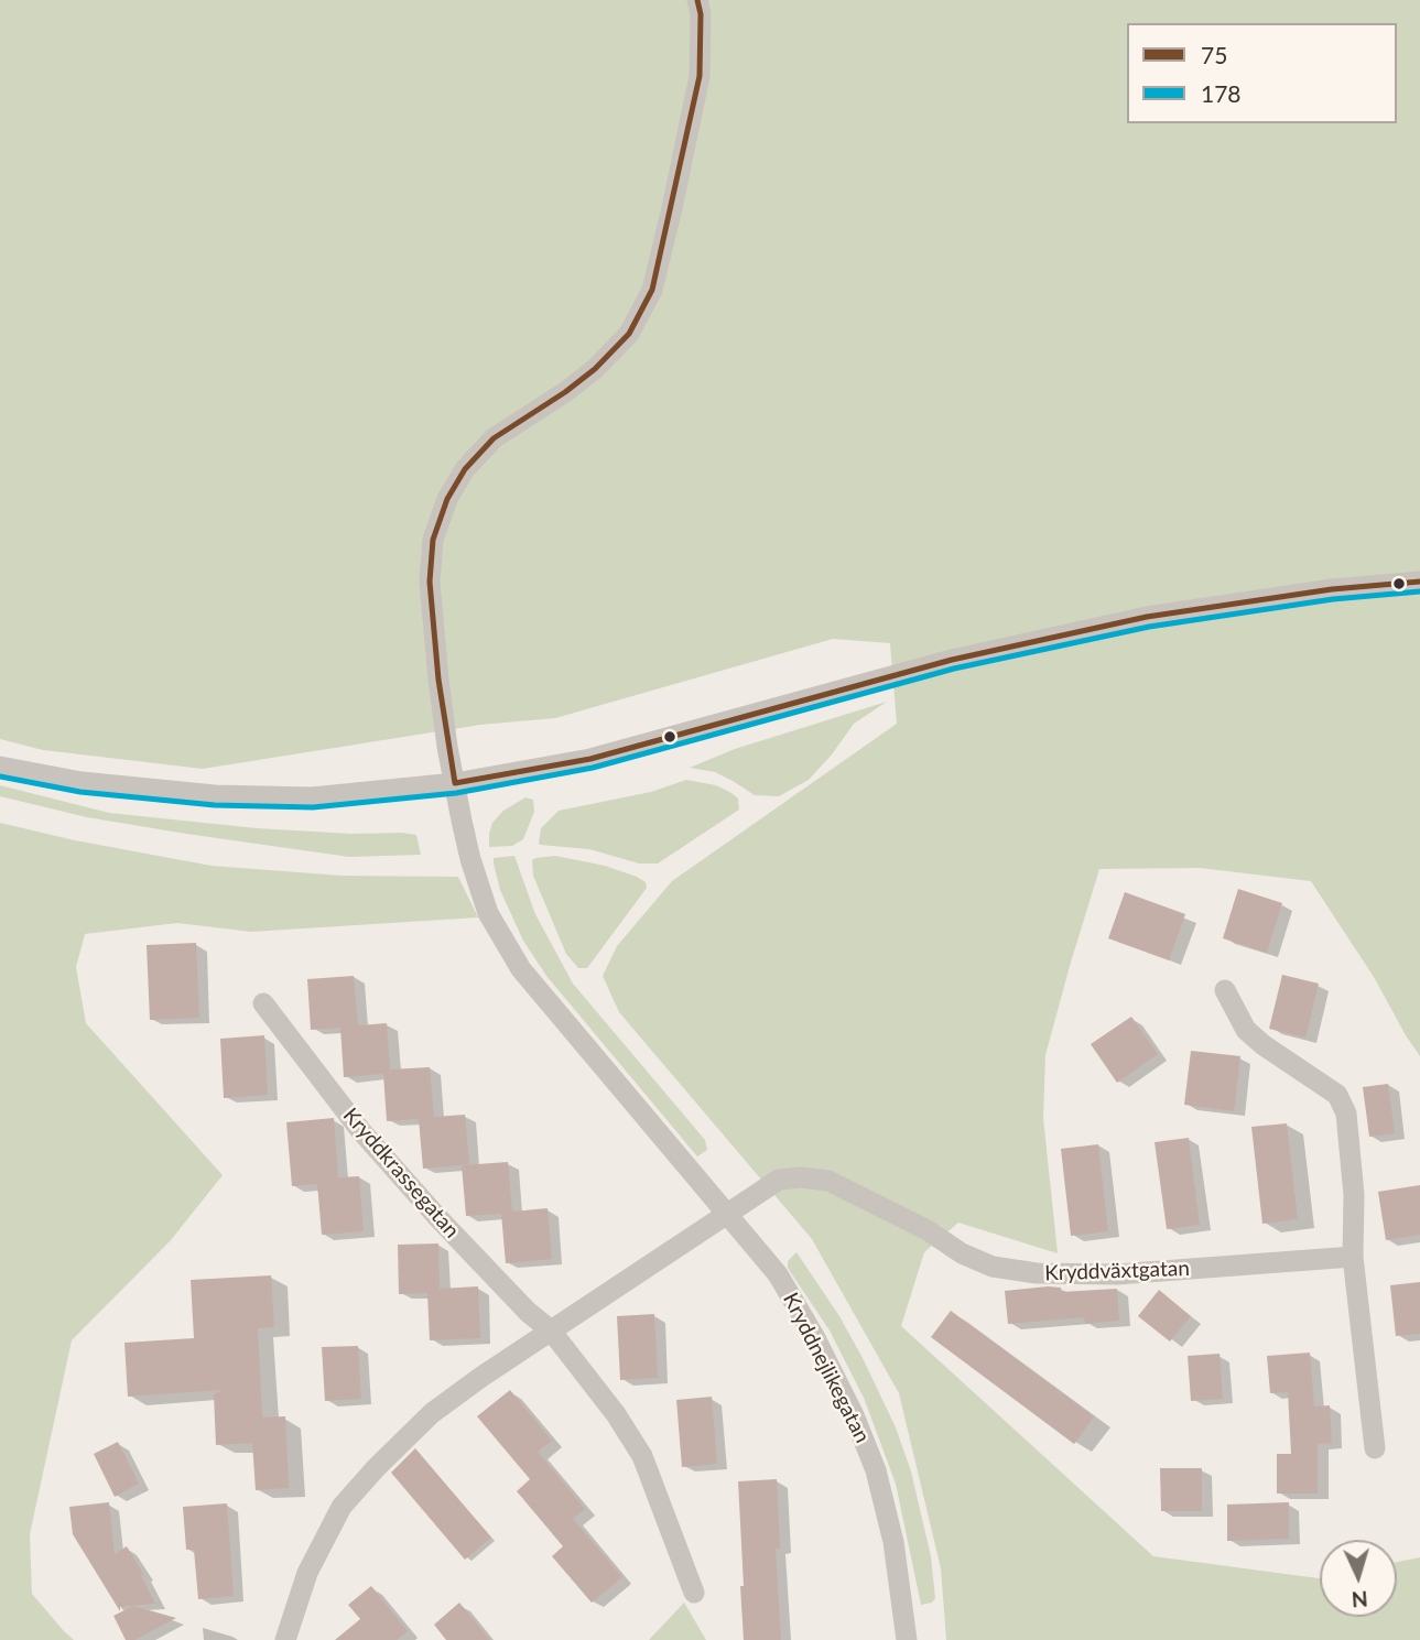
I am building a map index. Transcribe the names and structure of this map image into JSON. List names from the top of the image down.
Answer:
{
  "streets": {
    "street": ["Kryddkrassegatan", "Kryddväxtgatan", "Kryddnejlikegatan"]
  },
  "crossings": [
    ["Kryddväxtgatan", "Kryddnejlikegatan"]
  ],
  "lines": ["transit line 75", "transit line 178"],
  "legend": ["75", "178"],
  "north": "bottom"
}
